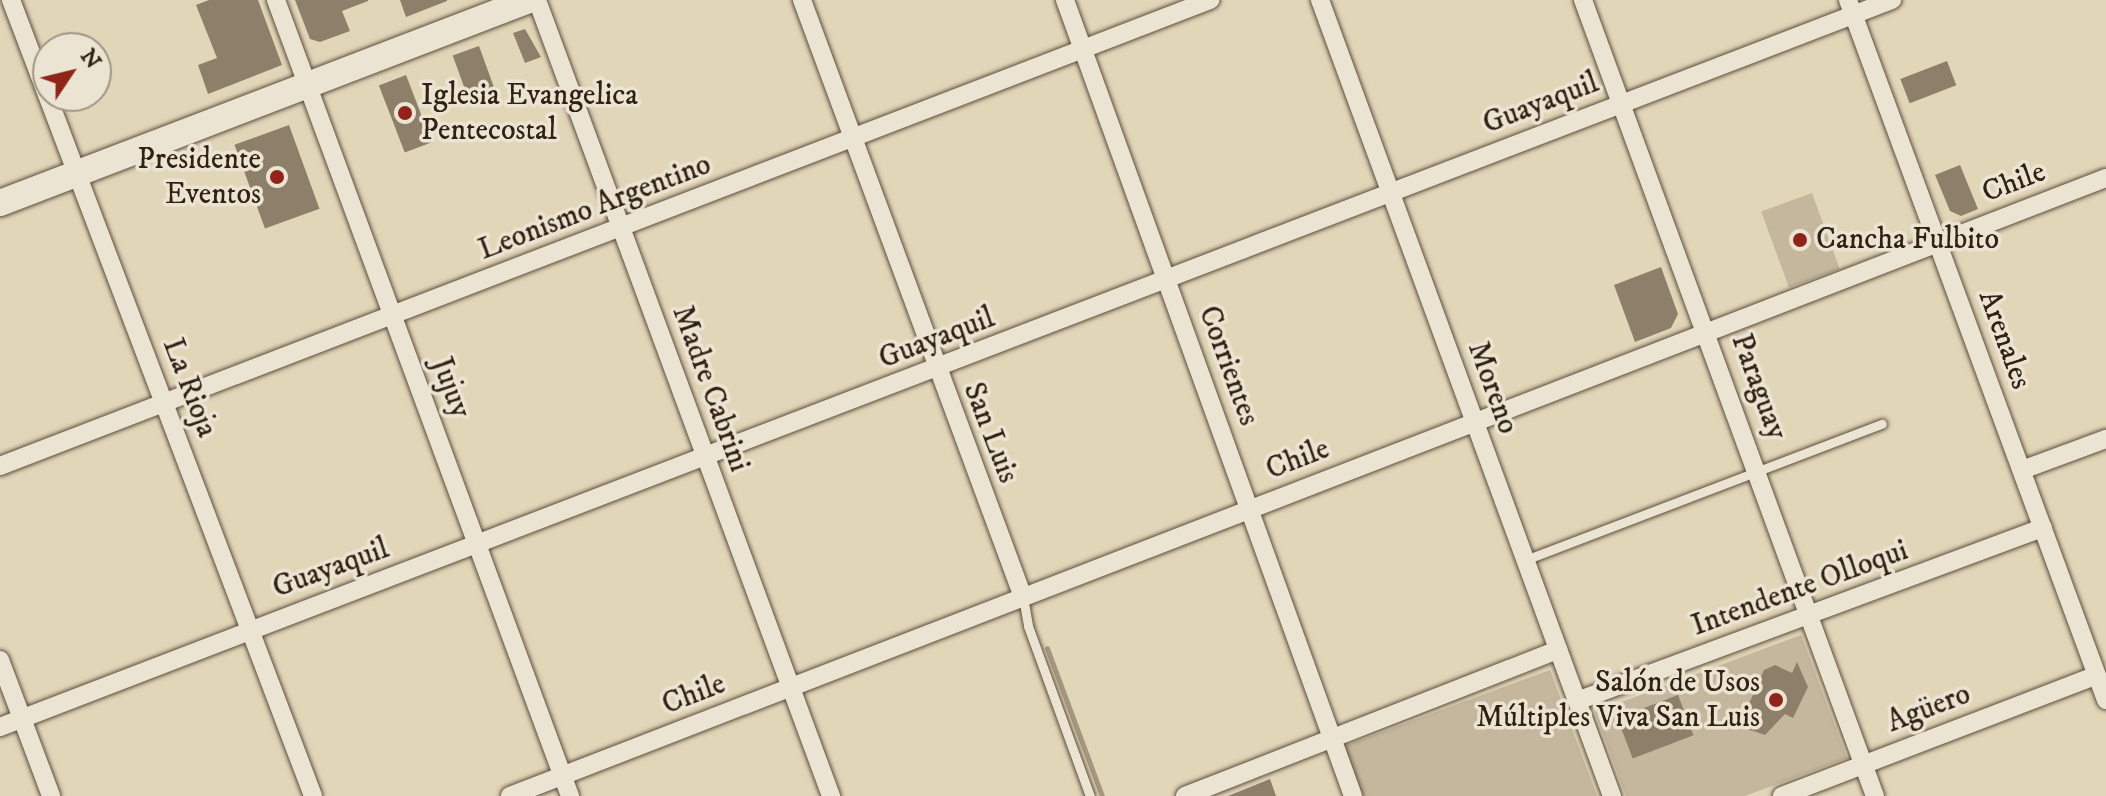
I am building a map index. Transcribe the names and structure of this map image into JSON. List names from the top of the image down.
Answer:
{
  "streets": {
    "street": [
      "Guayaquil",
      "Chile",
      "Leonismo Argentino",
      "Arenales",
      "Corrientes",
      "Paraguay",
      "La Rioja",
      "Jujuy",
      "Moreno",
      "Madre Cabrini",
      "San Luis",
      "Intendente Olloqui",
      "Agüero"
    ]
  },
  "crossings": [
    ["Guayaquil", "Arenales"],
    ["Guayaquil", "Corrientes"],
    ["Guayaquil", "Paraguay"],
    ["Guayaquil", "La Rioja"],
    ["Guayaquil", "Jujuy"],
    ["Guayaquil", "Moreno"],
    ["Guayaquil", "Madre Cabrini"],
    ["Guayaquil", "San Luis"],
    ["Chile", "Arenales"],
    ["Chile", "Corrientes"],
    ["Chile", "Paraguay"],
    ["Chile", "Jujuy"],
    ["Chile", "Moreno"],
    ["Chile", "Madre Cabrini"],
    ["Chile", "San Luis"],
    ["Leonismo Argentino", "Corrientes"],
    ["Leonismo Argentino", "La Rioja"],
    ["Leonismo Argentino", "Jujuy"],
    ["Leonismo Argentino", "Madre Cabrini"],
    ["Leonismo Argentino", "San Luis"],
    ["Arenales", "Intendente Olloqui"],
    ["Arenales", "Agüero"],
    ["Paraguay", "Intendente Olloqui"],
    ["Paraguay", "Agüero"],
    ["Moreno", "Intendente Olloqui"]
  ],
  "places": [
    "Iglesia Evangelica Pentecostal",
    "Presidente Eventos",
    "Cancha Fulbito",
    "Salón de Usos Múltiples Viva San Luis"
  ],
  "north": "top right"
}
